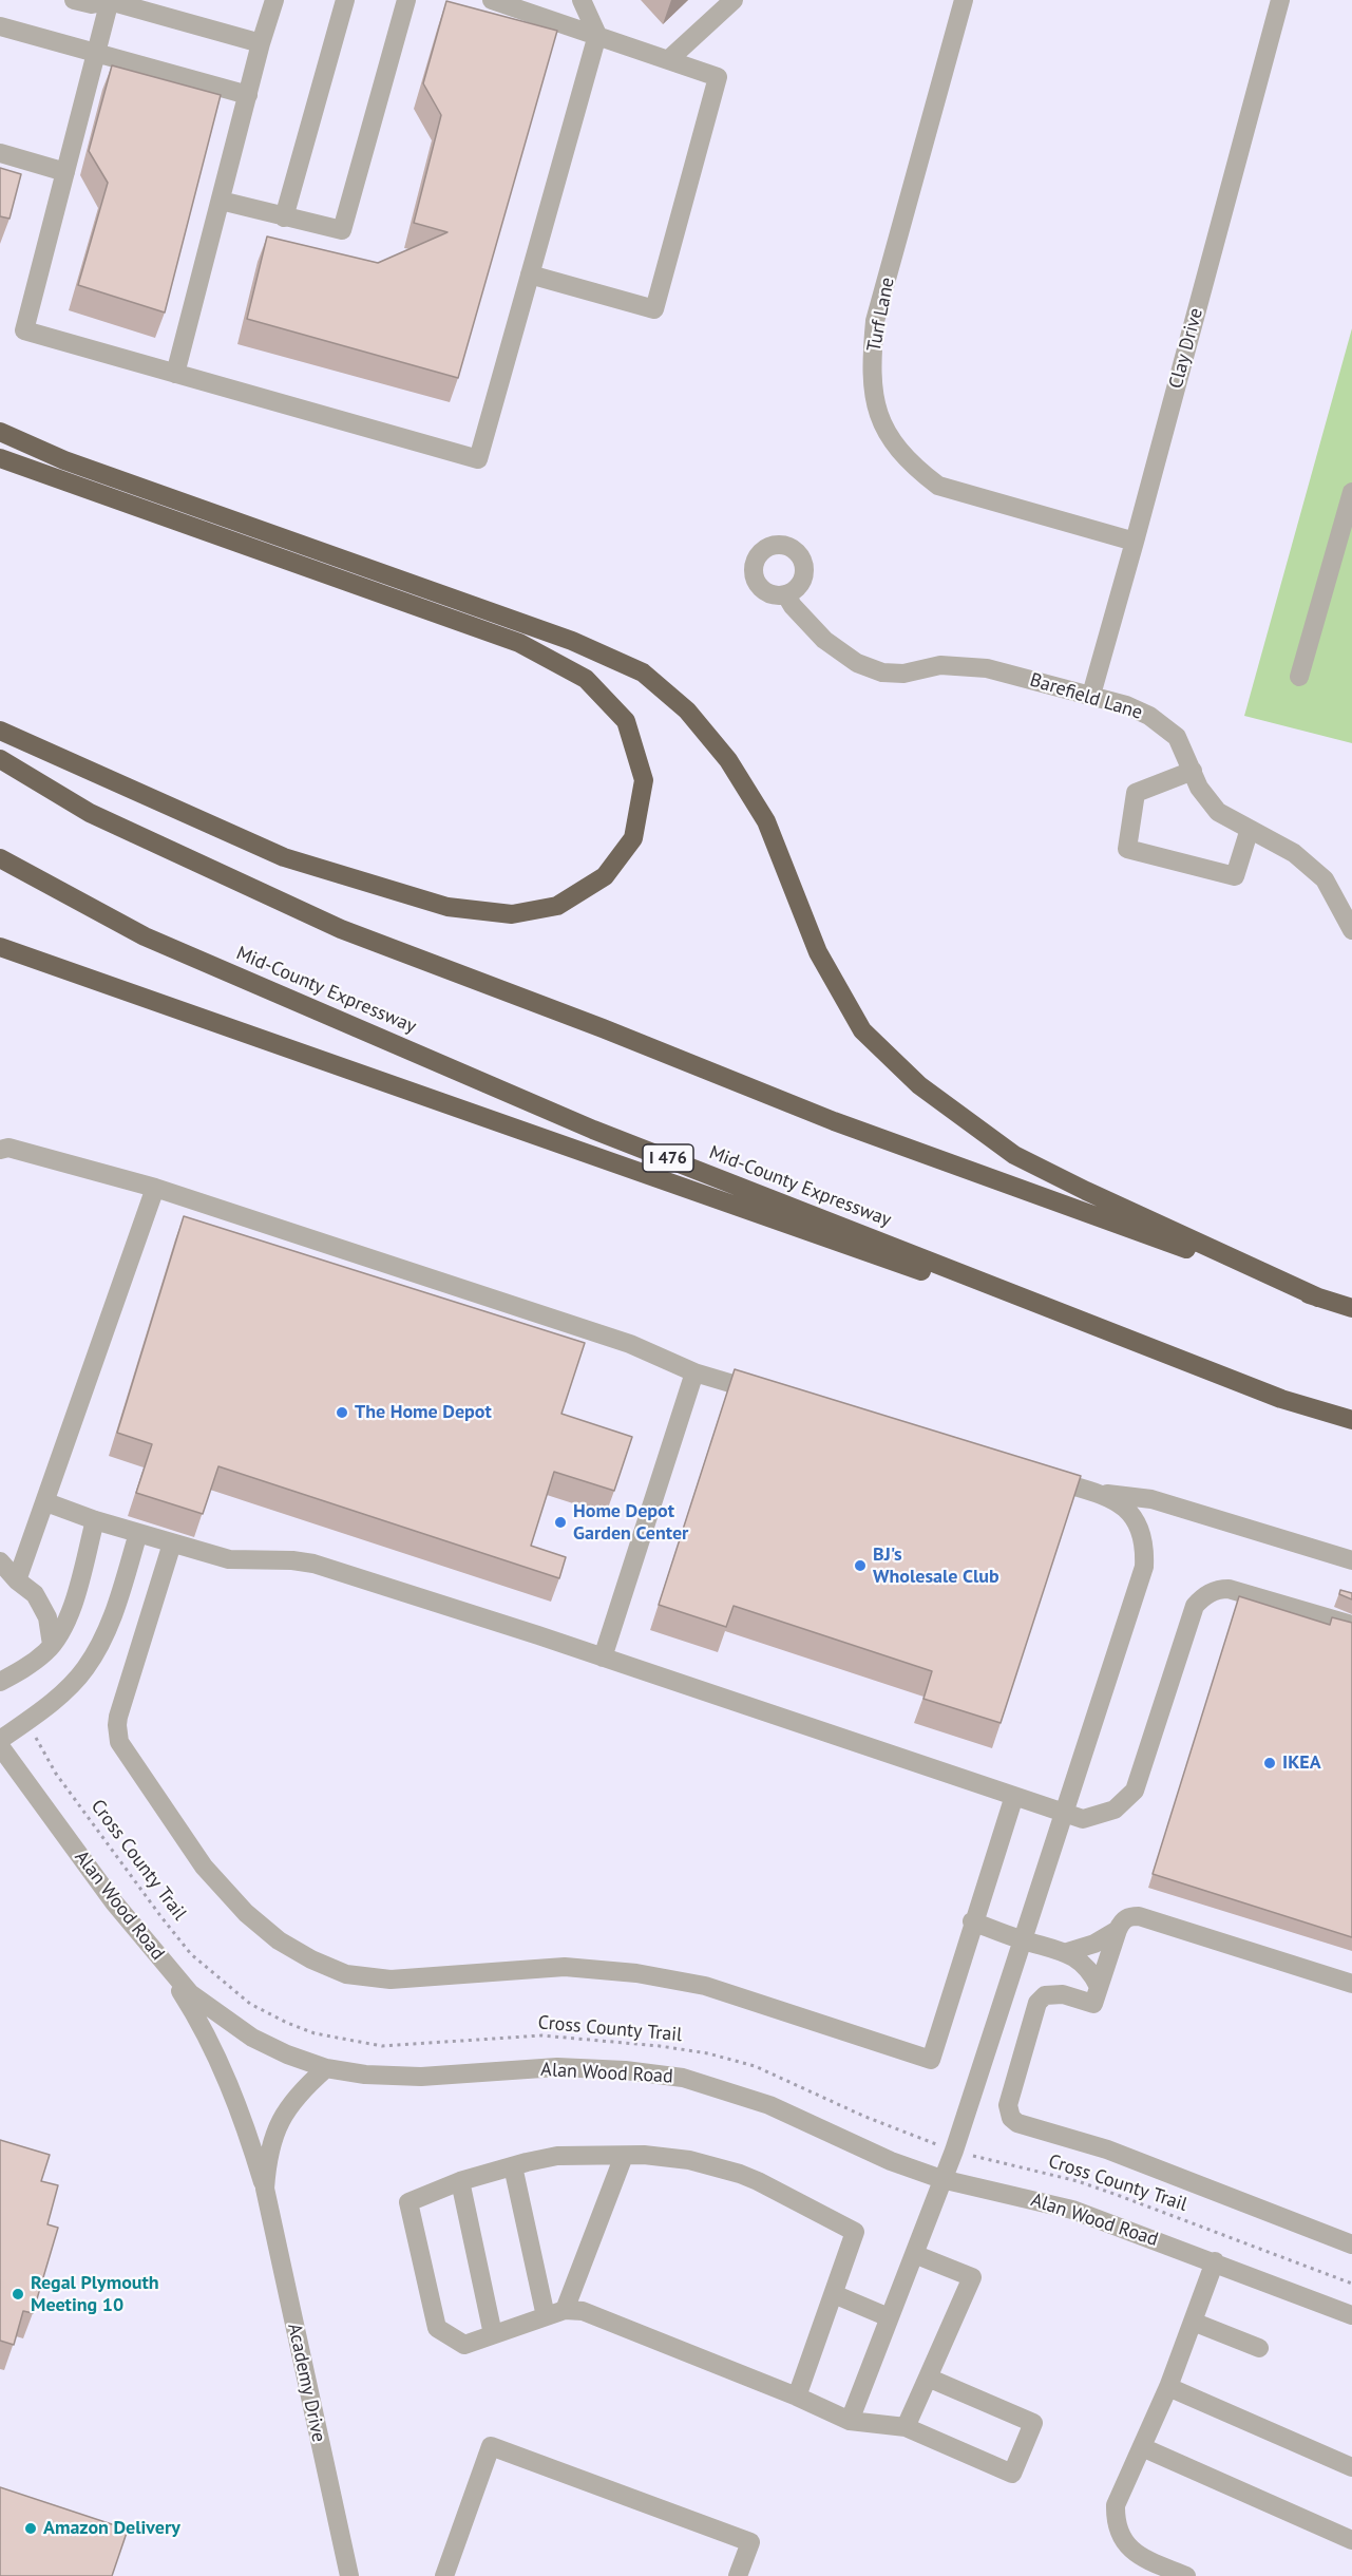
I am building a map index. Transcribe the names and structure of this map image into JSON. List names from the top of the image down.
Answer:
{
  "streets": {
    "highway": ["Mid-County Expressway", "I 476"],
    "street": [
      "Turf Lane",
      "Clay Drive",
      "Barefield Lane",
      "Alan Wood Road",
      "Academy Drive"
    ],
    "path": ["Cross County Trail"]
  },
  "crossings": [
    ["Turf Lane", "Clay Drive"],
    ["Clay Drive", "Barefield Lane"],
    ["Alan Wood Road", "Academy Drive"]
  ],
  "places": [
    "The Home Depot",
    "Home Depot Garden Center",
    "BJ's Wholesale Club",
    "IKEA",
    "Regal Plymouth Meeting 10",
    "Amazon Delivery"
  ]
}
